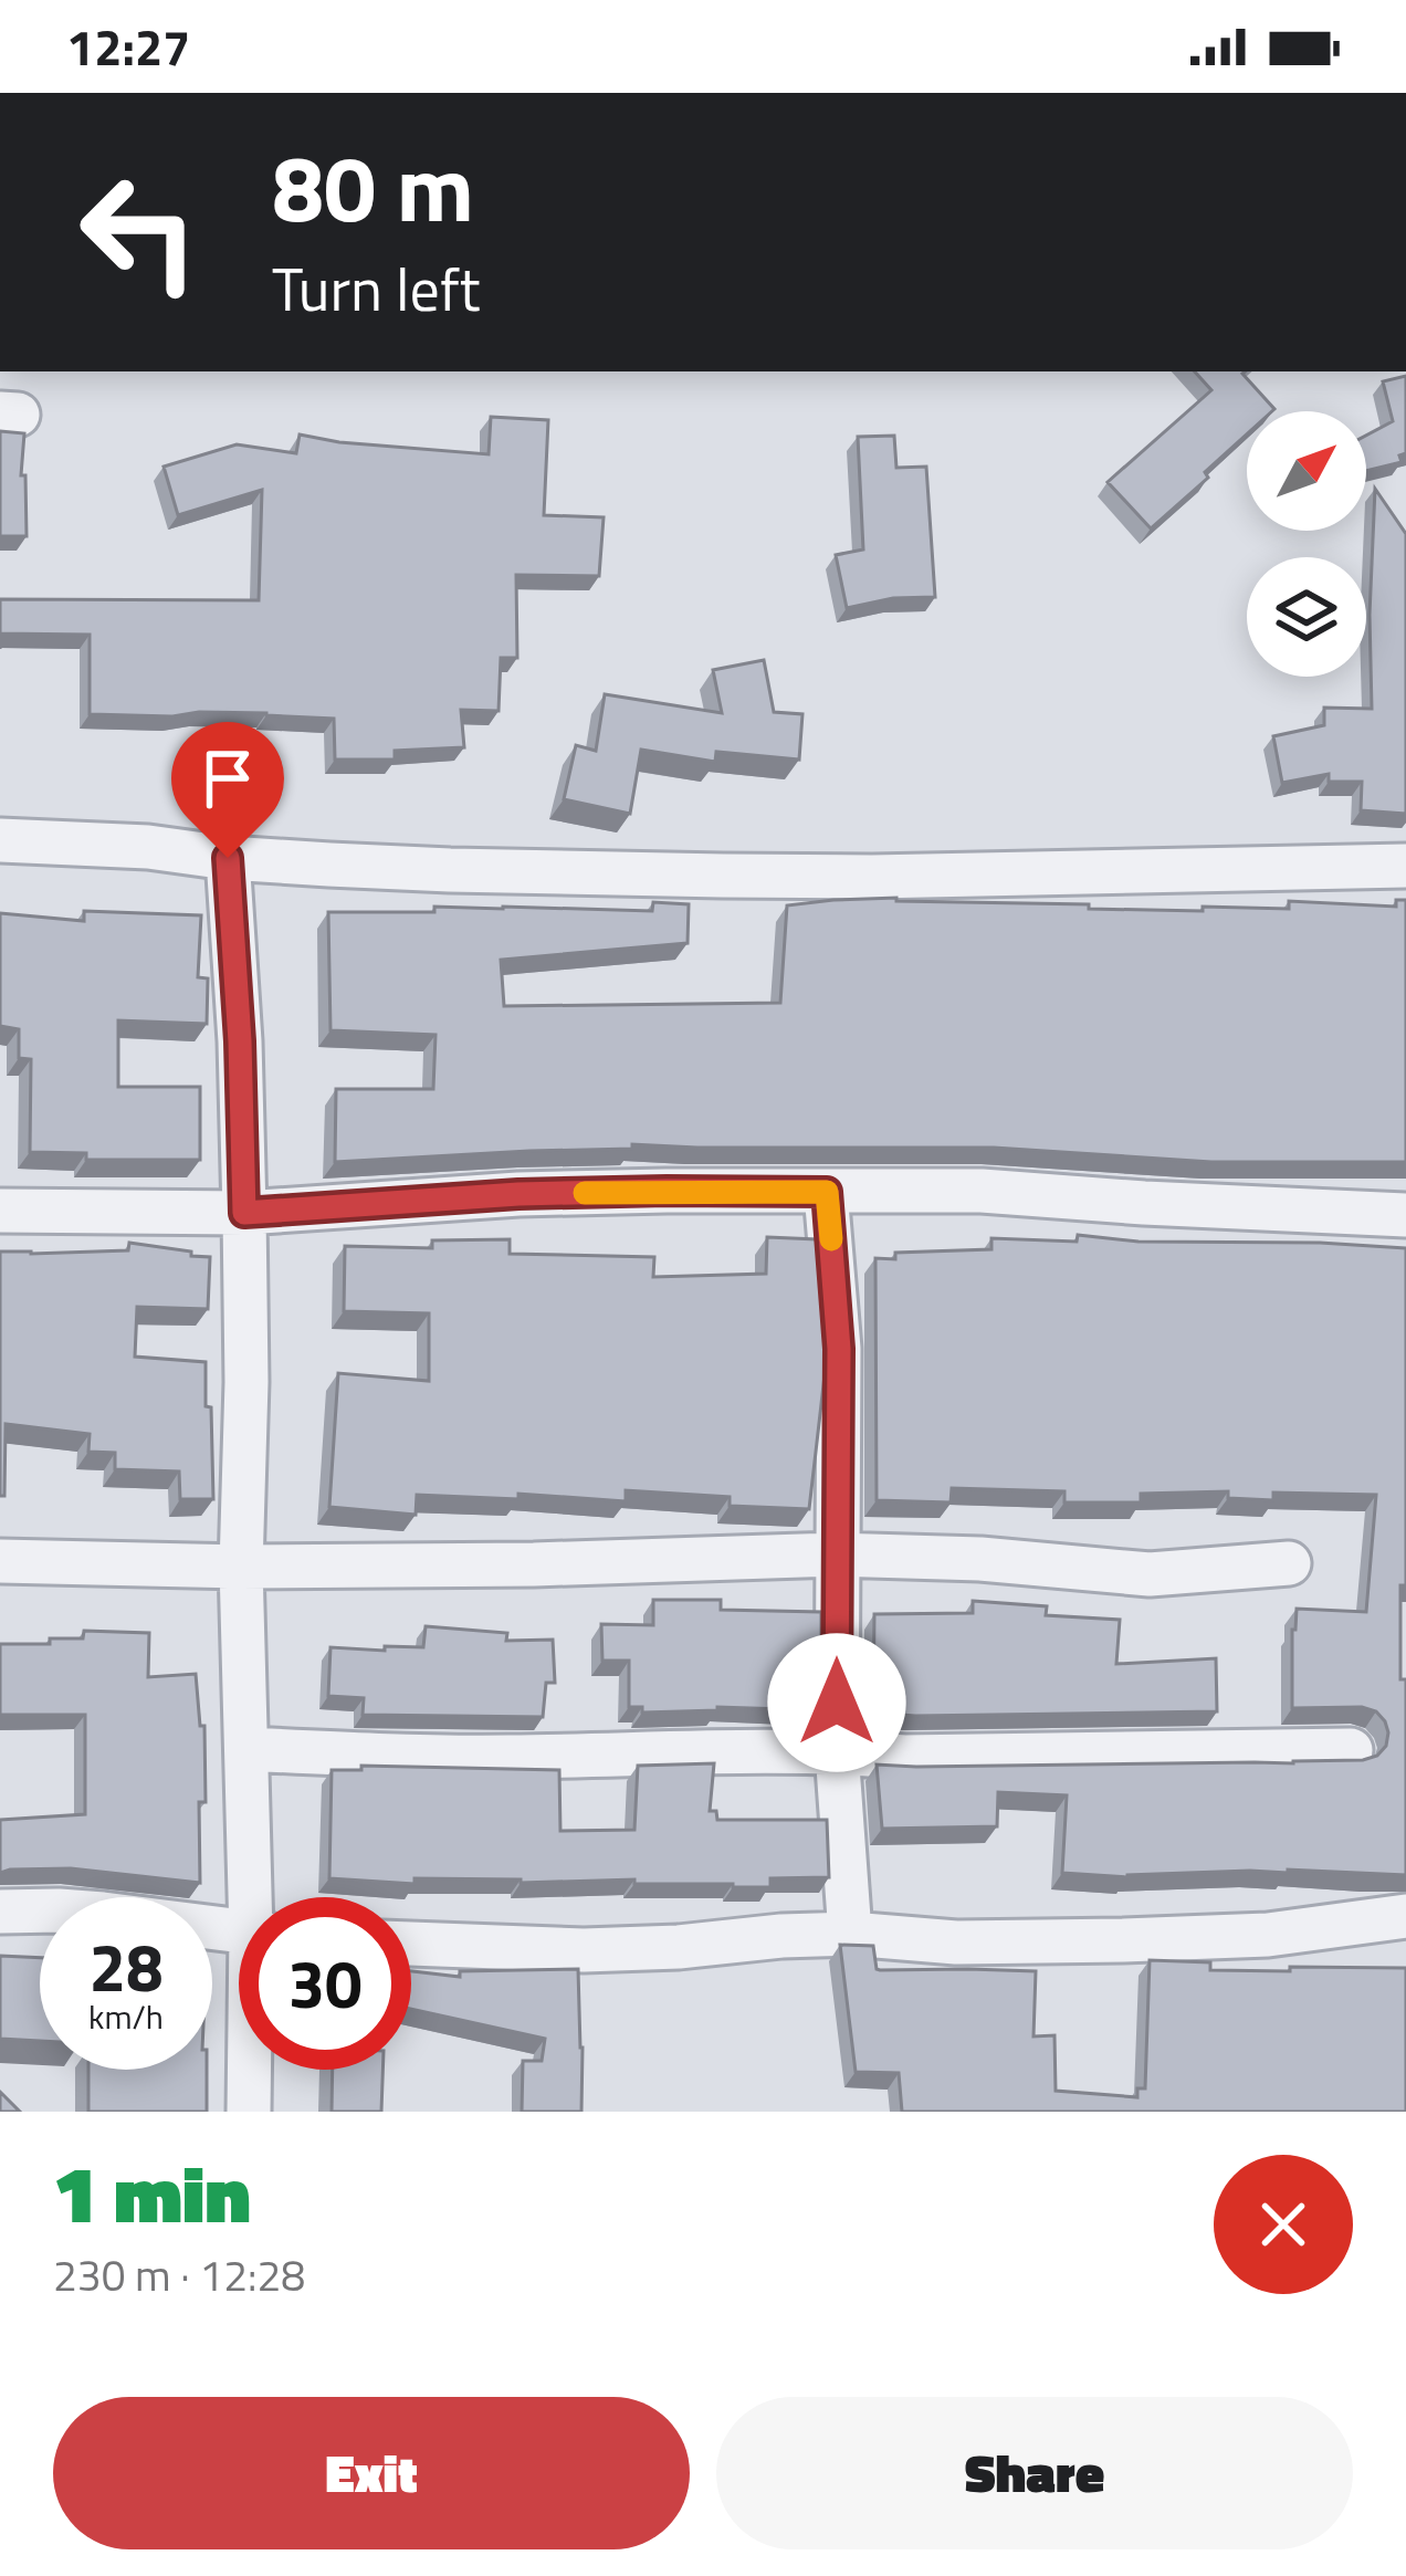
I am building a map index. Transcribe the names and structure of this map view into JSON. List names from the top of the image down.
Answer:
{
  "north": "top right",
  "page": {
    "status": "12:27",
    "turn": ["80 m", "Turn left"],
    "speed": "28 km/h",
    "limit": "30",
    "heading": ["1 min", "230 m · 12:28"],
    "buttons": ["Exit", "Share"]
  }
}
